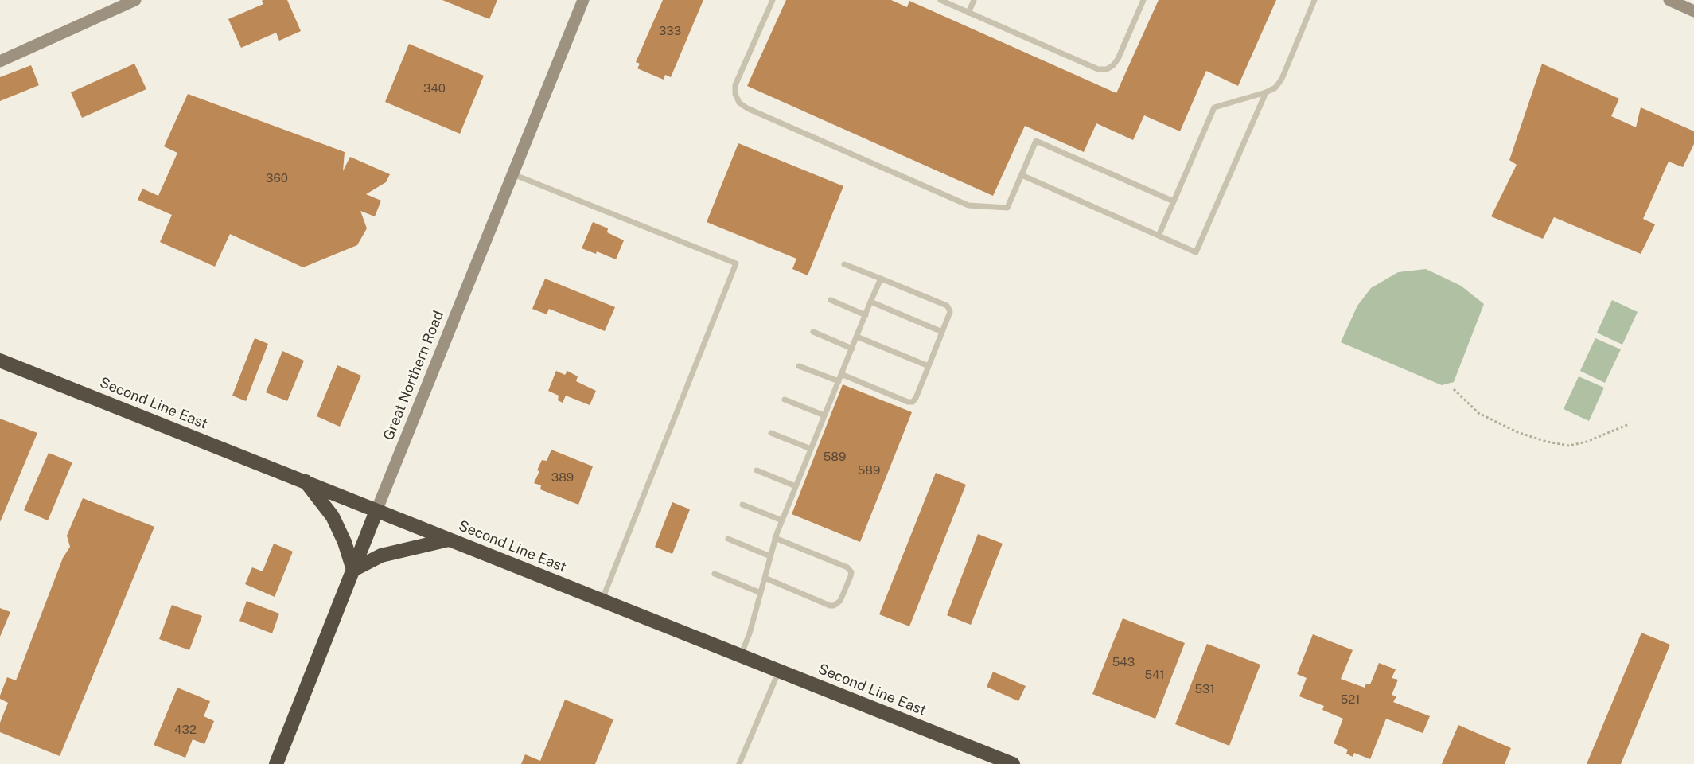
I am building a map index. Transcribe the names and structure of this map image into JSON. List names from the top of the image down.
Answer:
{
  "streets": {
    "highway": ["Great Northern Road", "Second Line East"]
  },
  "crossings": [
    ["Great Northern Road", "Second Line East"]
  ],
  "house_numbers": [
    "333",
    "340",
    "360",
    "589",
    "589",
    "389",
    "543",
    "541",
    "531",
    "521",
    "432"
  ]
}
